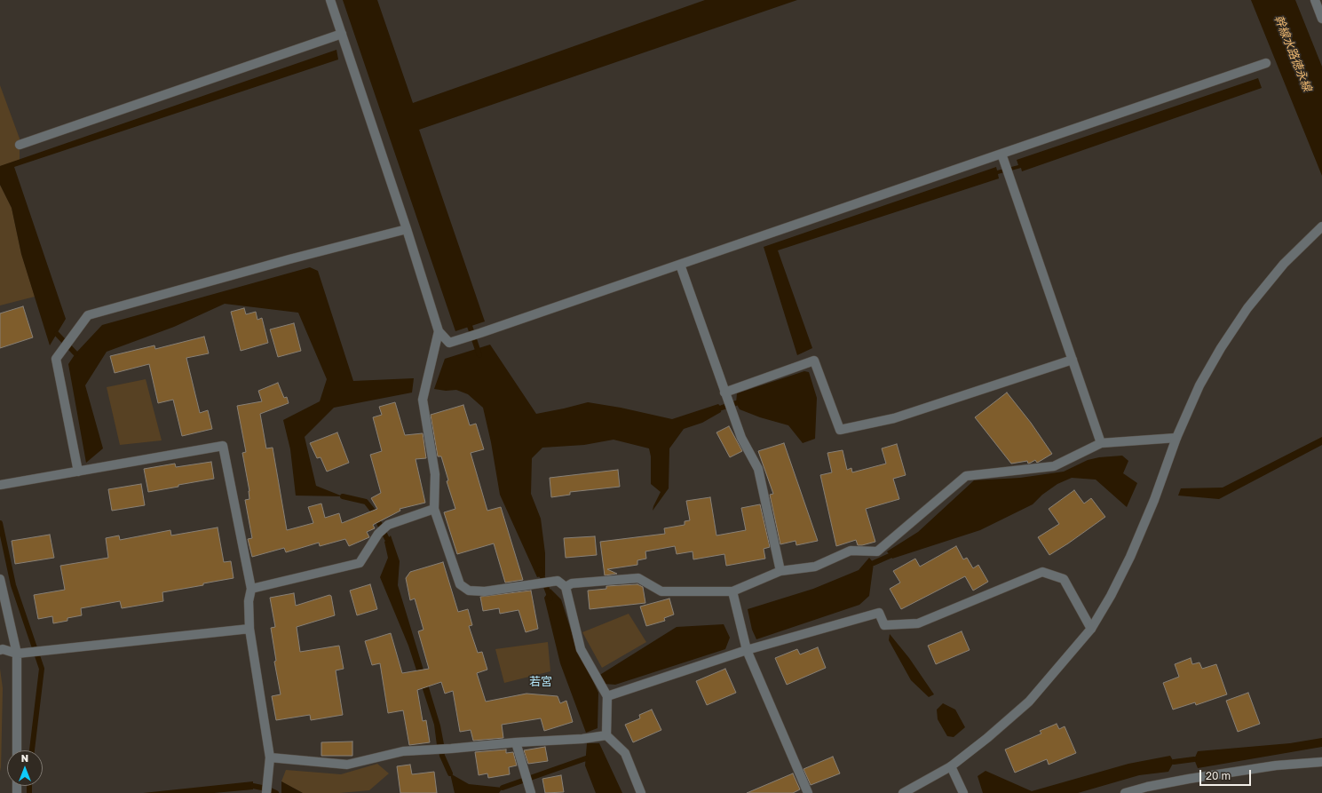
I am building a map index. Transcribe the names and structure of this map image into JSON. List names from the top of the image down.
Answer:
{
  "districts": ["若宮"],
  "water": ["幹線水路徳永線"],
  "scale_bar": "20 m",
  "north": "top"
}
